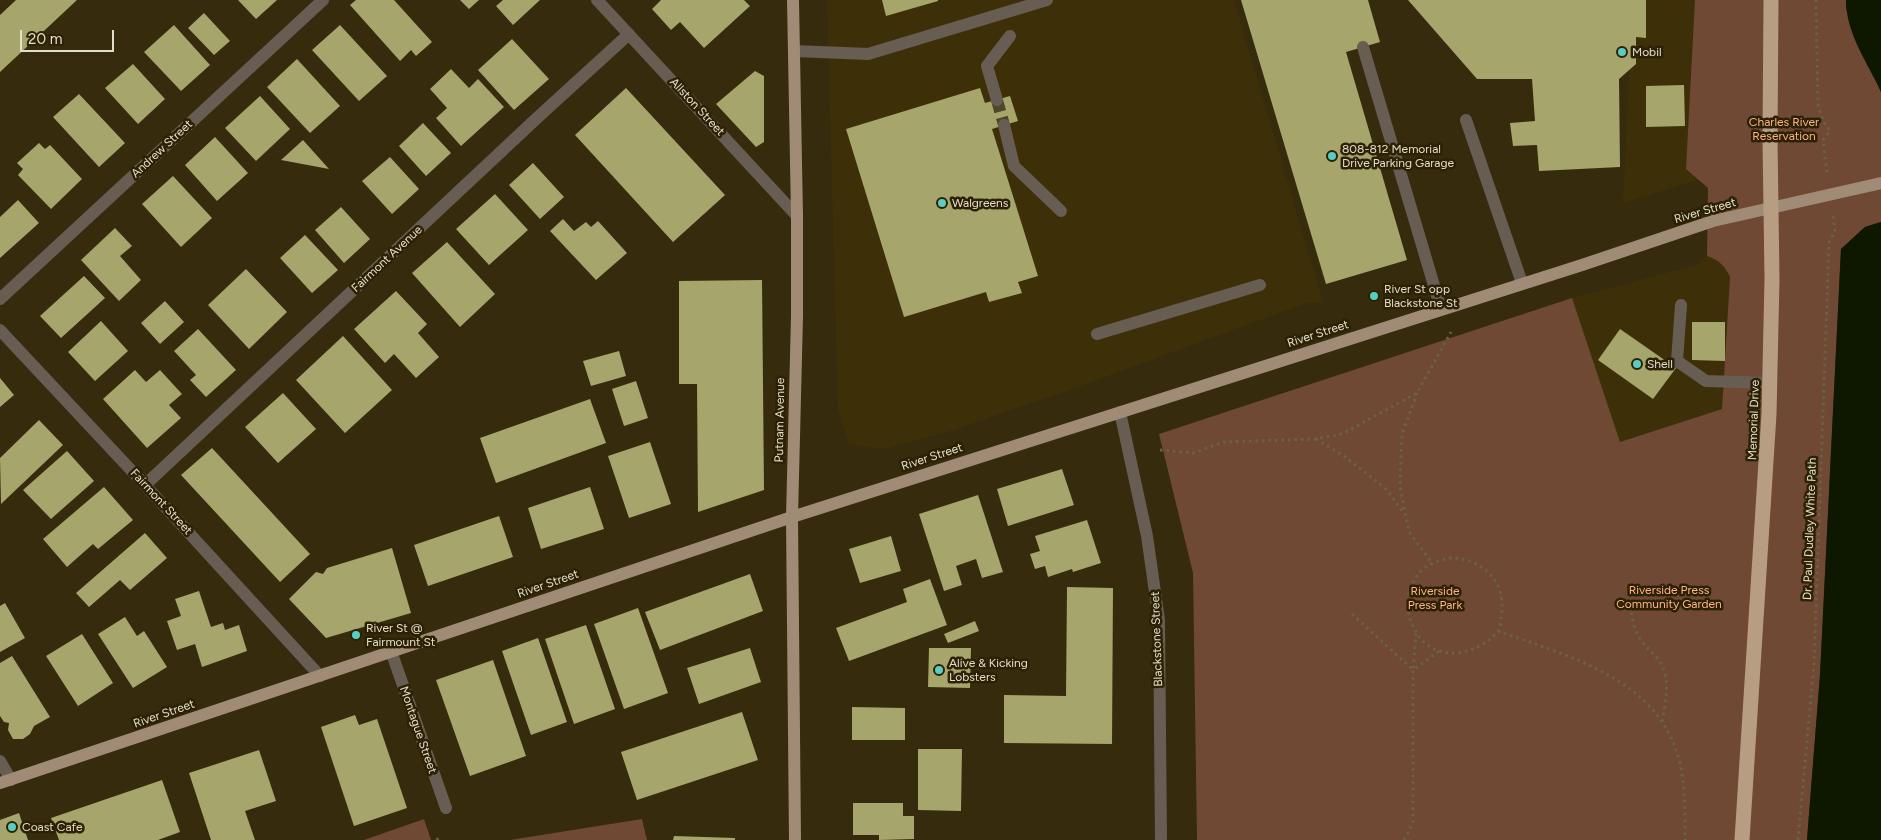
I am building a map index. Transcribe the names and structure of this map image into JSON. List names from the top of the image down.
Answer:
{
  "streets": {
    "highway": ["Memorial Drive"],
    "main road": ["River Street", "Putnam Avenue"],
    "street": [
      "Allston Street",
      "Andrew Street",
      "Fairmont Avenue",
      "Fairmont Street",
      "Blackstone Street",
      "Montague Street"
    ],
    "path": ["Dr. Paul Dudley White Path"]
  },
  "crossings": [
    ["Allston Street", "Fairmont Avenue"],
    ["Allston Street", "Putnam Avenue"],
    ["River Street", "Putnam Avenue"],
    ["River Street", "Memorial Drive"],
    ["River Street", "Fairmont Street"],
    ["River Street", "Blackstone Street"],
    ["River Street", "Montague Street"],
    ["Fairmont Avenue", "Fairmont Street"]
  ],
  "parks": ["Charles River Reservation", "Riverside Press Community Garden", "Riverside Press Park"],
  "places": [
    "Mobil",
    "808-812 Memorial Drive Parking Garage",
    "Walgreens",
    "River St opp Blackstone St",
    "Shell",
    "River St @ Fairmount St",
    "Alive & Kicking Lobsters",
    "Coast Cafe"
  ],
  "scale_bar": "20 m"
}
